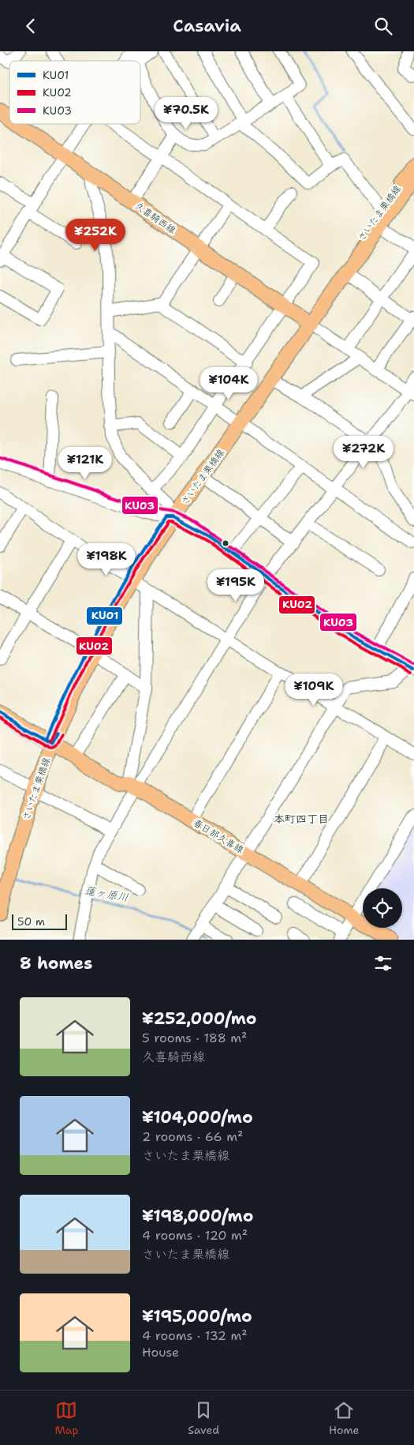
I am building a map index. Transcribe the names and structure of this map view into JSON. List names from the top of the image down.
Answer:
{
  "streets": {
    "main road": ["さいたま栗橋線", "久喜騎西線", "春日部久喜線"]
  },
  "crossings": [
    ["さいたま栗橋線", "久喜騎西線"],
    ["さいたま栗橋線", "春日部久喜線"]
  ],
  "districts": ["本町四丁目"],
  "water": ["蓮ヶ原川"],
  "lines": ["transit line KU03", "transit line KU01", "transit line KU02"],
  "legend": ["KU01", "KU02", "KU03"],
  "scale_bar": "50 m",
  "page": {
    "header": "Casavia",
    "price": [
      "¥70.5K",
      "¥252K",
      "¥104K",
      "¥272K",
      "¥121K",
      "¥198K",
      "¥195K",
      "¥109K"
    ],
    "scale": "50 m",
    "heading": "8 homes",
    "list": [
      {
        "name": "¥252,000/mo",
        "note": "5 rooms · 188 m² · 久喜騎西線"
      },
      {
        "name": "¥104,000/mo",
        "note": "2 rooms · 66 m² · さいたま栗橋線"
      },
      {
        "name": "¥198,000/mo",
        "note": "4 rooms · 120 m² · さいたま栗橋線"
      },
      {
        "name": "¥195,000/mo",
        "note": "4 rooms · 132 m² · House"
      }
    ],
    "tabs": ["Map", "Saved", "Home"]
  }
}
